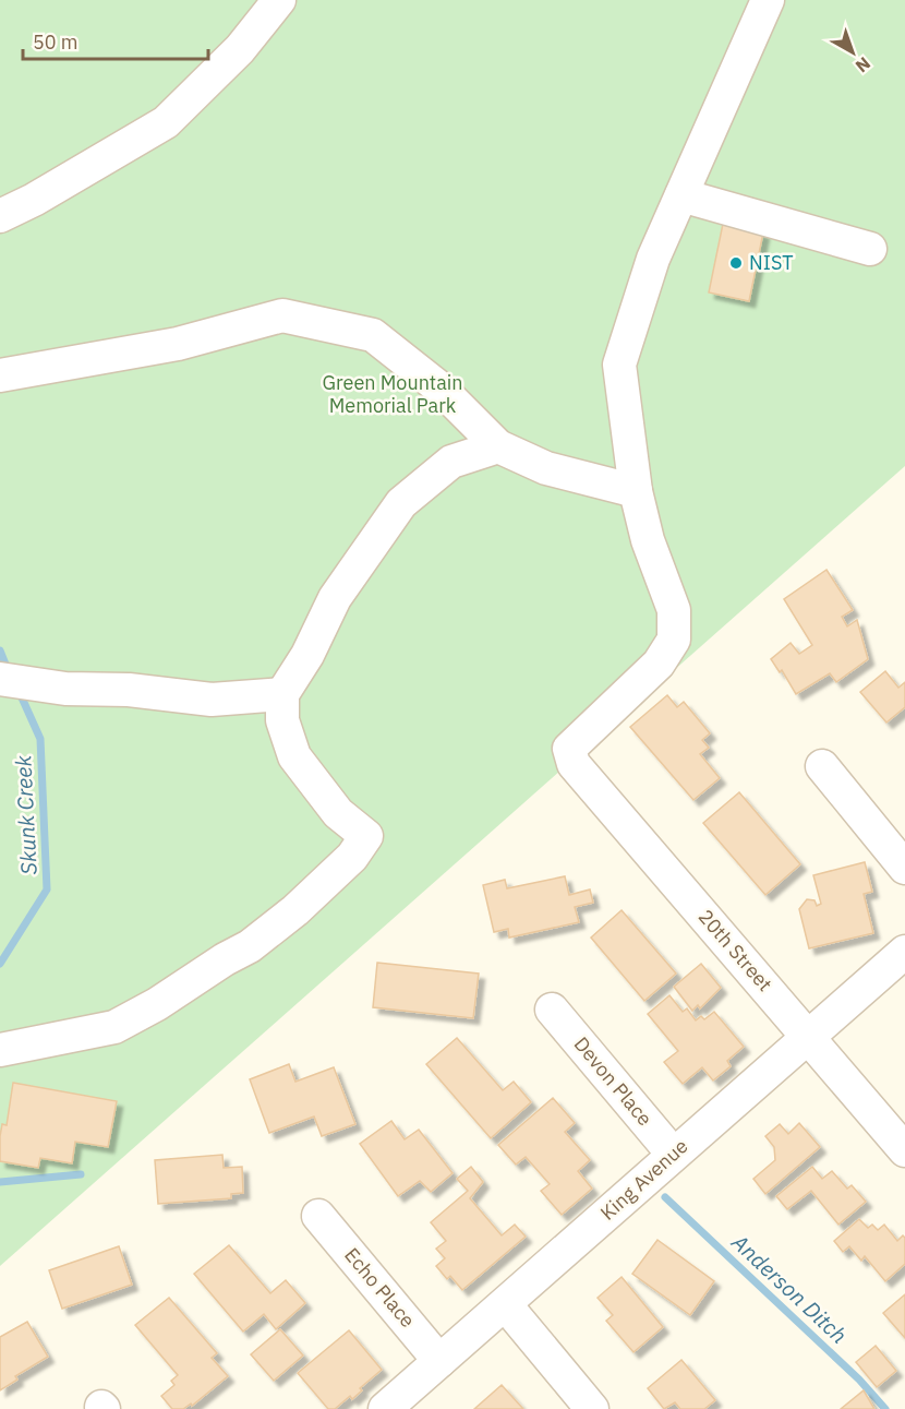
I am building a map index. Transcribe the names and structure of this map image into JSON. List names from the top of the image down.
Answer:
{
  "streets": {
    "street": [
      "20th Street",
      "Devon Place",
      "King Avenue",
      "Echo Place"
    ]
  },
  "crossings": [
    ["20th Street", "King Avenue"],
    ["Devon Place", "King Avenue"],
    ["King Avenue", "Echo Place"]
  ],
  "water": ["Skunk Creek", "Anderson Ditch"],
  "parks": ["Green Mountain Memorial Park"],
  "places": ["NIST"],
  "scale_bar": "50 m",
  "north": "bottom right"
}
